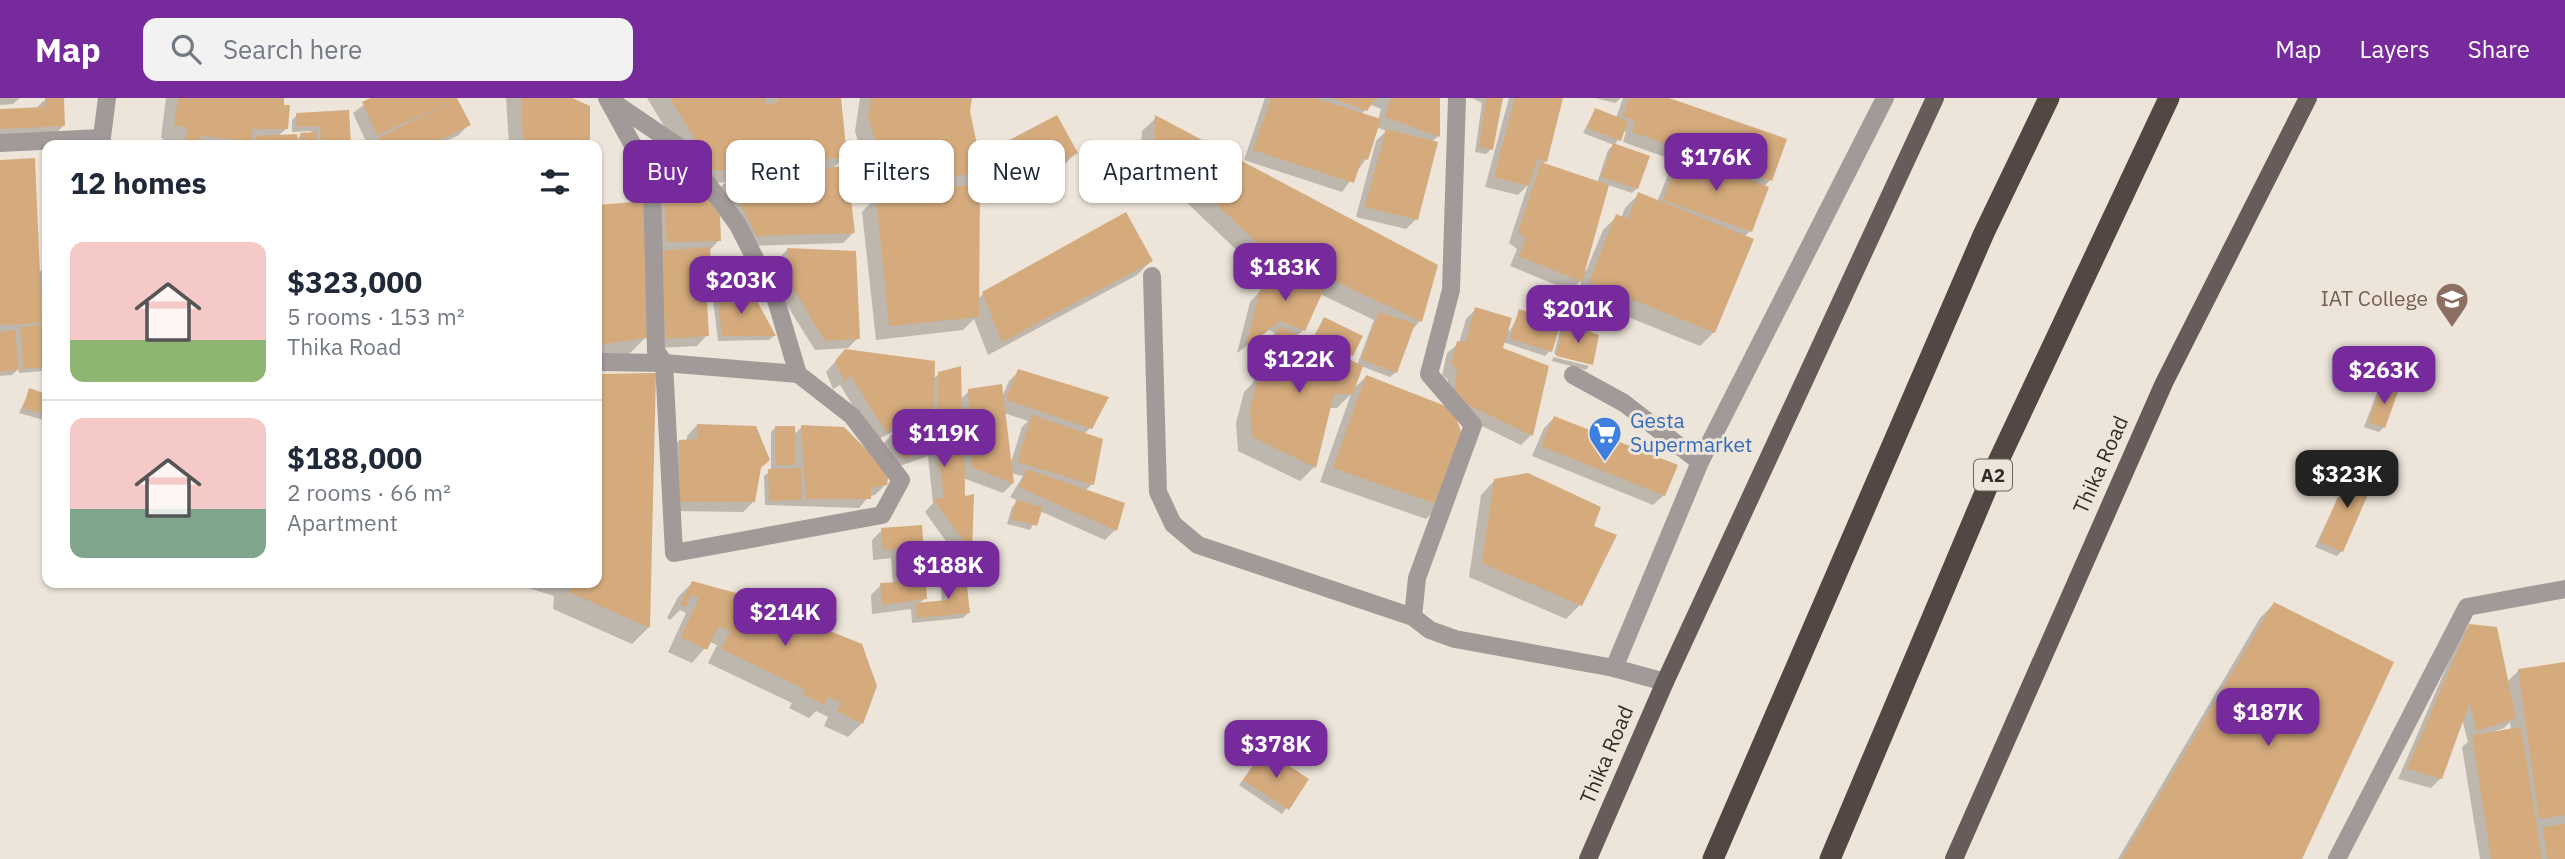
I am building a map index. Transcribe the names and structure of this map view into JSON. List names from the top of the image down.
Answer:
{
  "streets": {
    "highway": ["A2"],
    "main road": ["Thika Road"]
  },
  "places": {
    "school or university": ["IAT College"],
    "supermarket": ["Gesta Supermarket"]
  },
  "page": {
    "header": "Map",
    "search": "Search here",
    "nav": ["Map", "Layers", "Share"],
    "price": [
      "$176K",
      "$183K",
      "$203K",
      "$201K",
      "$122K",
      "$263K",
      "$119K",
      "$323K",
      "$188K",
      "$214K",
      "$187K",
      "$378K"
    ],
    "chip": [
      "Buy",
      "Rent",
      "Filters",
      "New",
      "Apartment"
    ],
    "heading": "12 homes",
    "list": [
      {
        "name": "$323,000",
        "note": "5 rooms · 153 m² · Thika Road"
      },
      {
        "name": "$188,000",
        "note": "2 rooms · 66 m² · Apartment"
      }
    ]
  }
}
